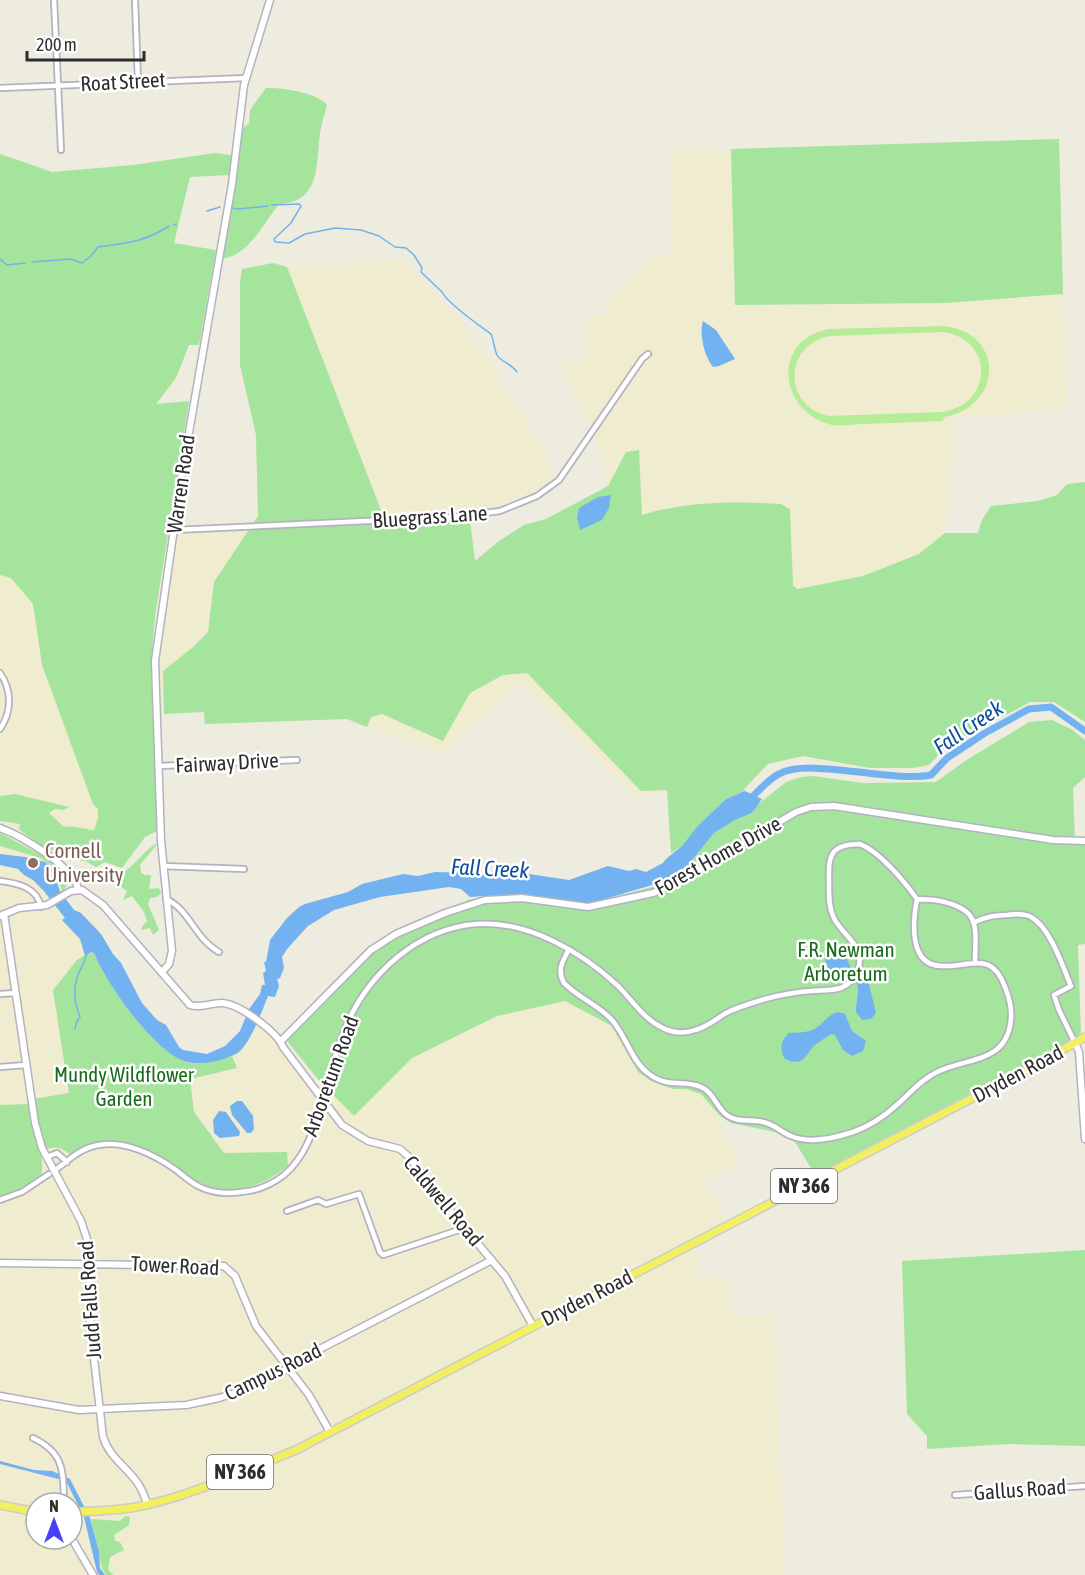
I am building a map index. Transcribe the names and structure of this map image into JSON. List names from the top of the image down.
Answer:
{
  "streets": {
    "main road": ["Dryden Road", "NY 366"],
    "street": [
      "Roat Street",
      "Warren Road",
      "Bluegrass Lane",
      "Fairway Drive",
      "Forest Home Drive",
      "Arboretum Road",
      "Caldwell Road",
      "Tower Road",
      "Judd Falls Road",
      "Campus Road",
      "Gallus Road"
    ]
  },
  "crossings": [
    ["Roat Street", "Warren Road"],
    ["Warren Road", "Bluegrass Lane"],
    ["Warren Road", "Fairway Drive"],
    ["Forest Home Drive", "Caldwell Road"],
    ["Dryden Road", "Caldwell Road"],
    ["Dryden Road", "Tower Road"],
    ["Dryden Road", "Judd Falls Road"],
    ["Arboretum Road", "Caldwell Road"],
    ["Caldwell Road", "Campus Road"],
    ["Tower Road", "Judd Falls Road"],
    ["Tower Road", "Campus Road"],
    ["Judd Falls Road", "Campus Road"]
  ],
  "water": ["Fall Creek"],
  "parks": ["F.R. Newman Arboretum", "Mundy Wildflower Garden"],
  "places": ["Cornell University"],
  "scale_bar": "200 m",
  "north": "top"
}
